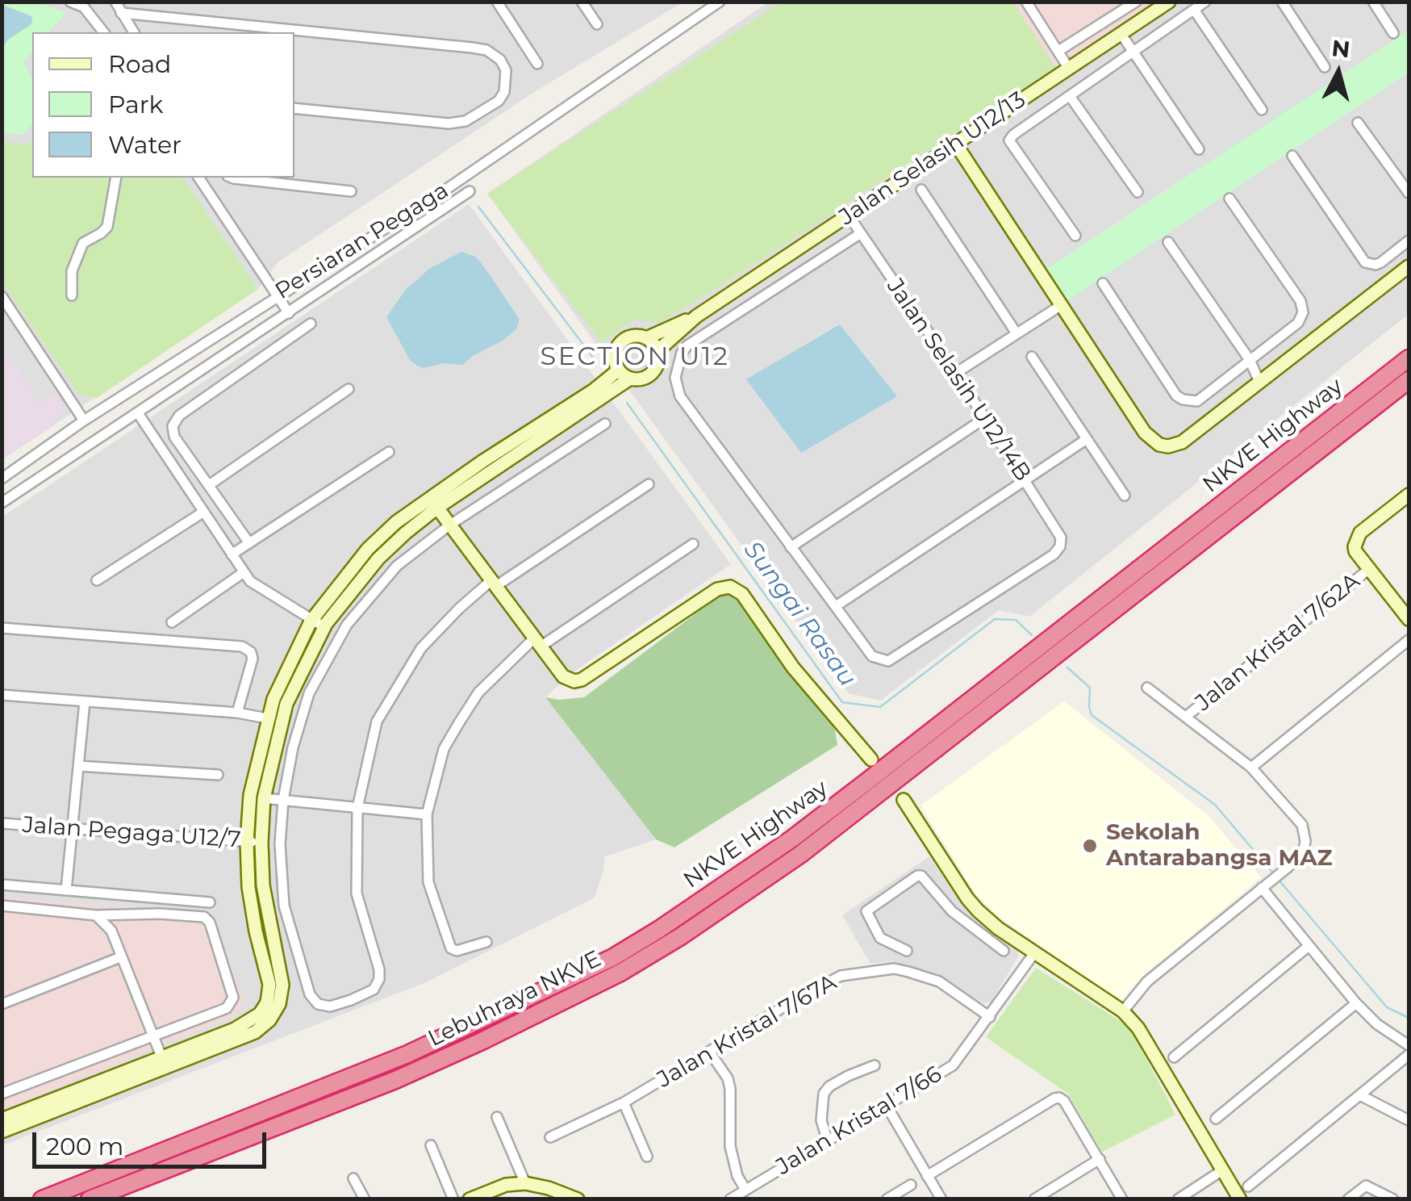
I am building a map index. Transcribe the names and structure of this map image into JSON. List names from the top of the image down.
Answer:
{
  "streets": {
    "highway": ["NKVE Highway", "Lebuhraya NKVE"],
    "street": [
      "Jalan Selasih U12/13",
      "Persiaran Pegaga",
      "Jalan Selasih U12/14B",
      "Jalan Kristal 7/62A",
      "Jalan Pegaga U12/7",
      "Jalan Kristal 7/67A",
      "Jalan Kristal 7/66"
    ]
  },
  "crossings": [
    ["Jalan Selasih U12/13", "Jalan Selasih U12/14B"],
    ["Jalan Kristal 7/67A", "Jalan Kristal 7/66"]
  ],
  "districts": ["SECTION U12"],
  "water": ["Sungai Rasau"],
  "places": ["Sekolah Antarabangsa MAZ"],
  "legend": ["Road", "Park", "Water"],
  "scale_bar": "200 m",
  "north": "top"
}
